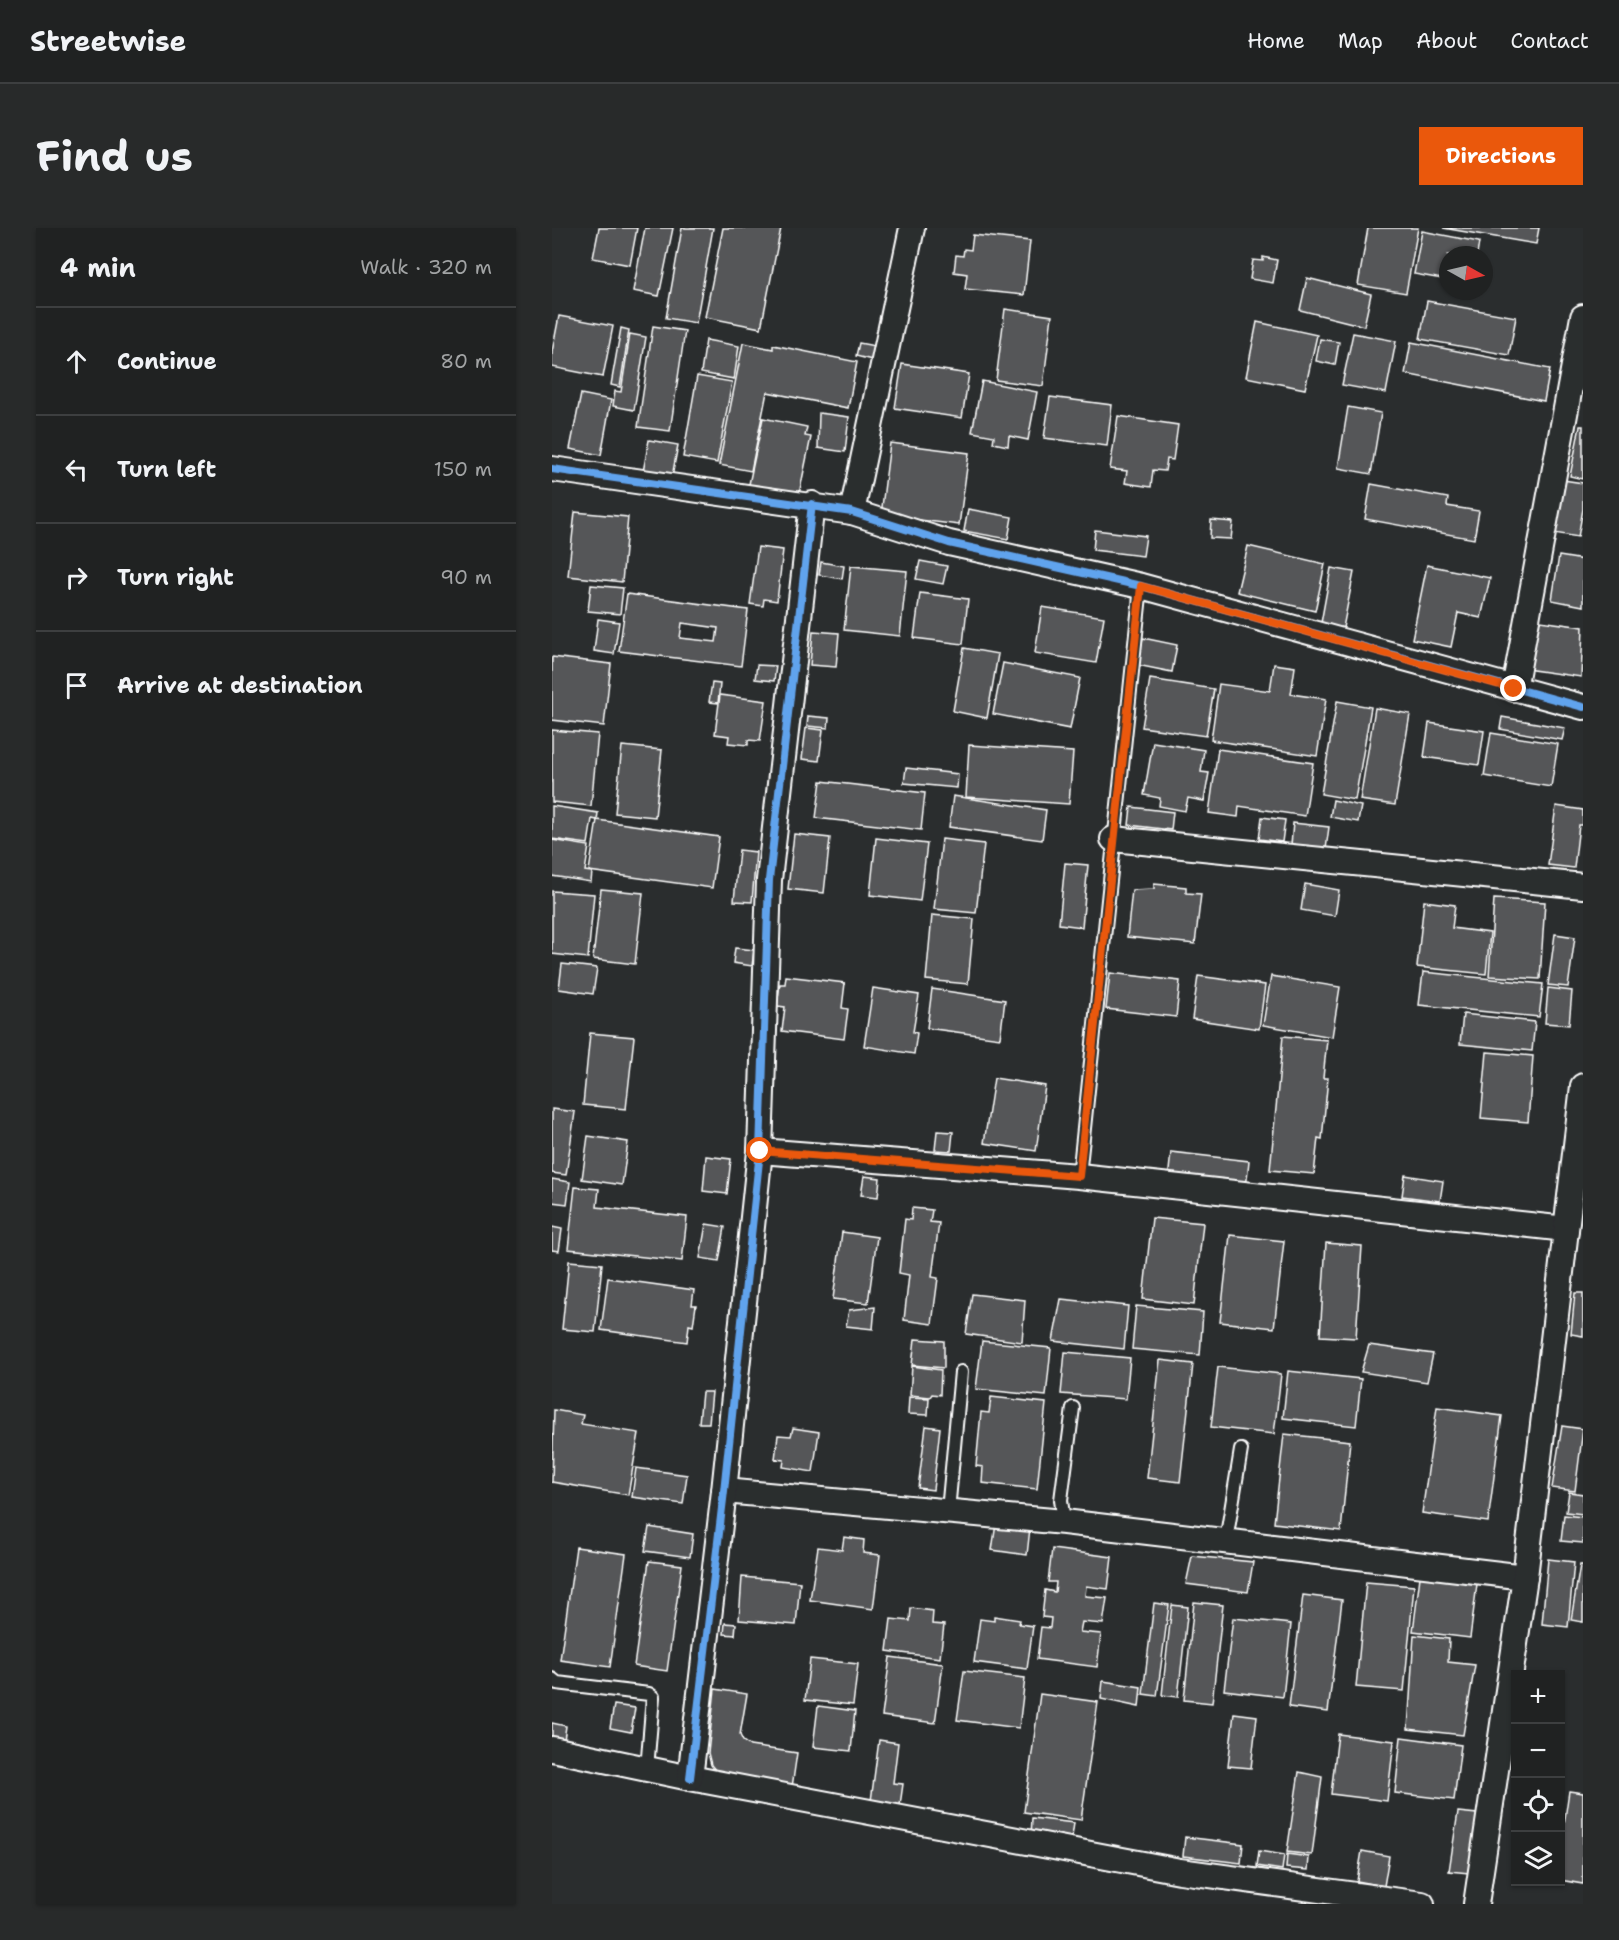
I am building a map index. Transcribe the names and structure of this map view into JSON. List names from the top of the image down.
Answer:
{
  "north": "right",
  "page": {
    "header": "Streetwise",
    "nav": [
      "Home",
      "Map",
      "About",
      "Contact"
    ],
    "buttons": "Directions",
    "title": "Find us",
    "heading": ["4 min", "Walk · 320 m"],
    "list": [
      ["Continue", "80 m"],
      ["Turn left", "150 m"],
      ["Turn right", "90 m"],
      "Arrive at destination"
    ],
    "map_buttons": ["+", "−"]
  }
}
